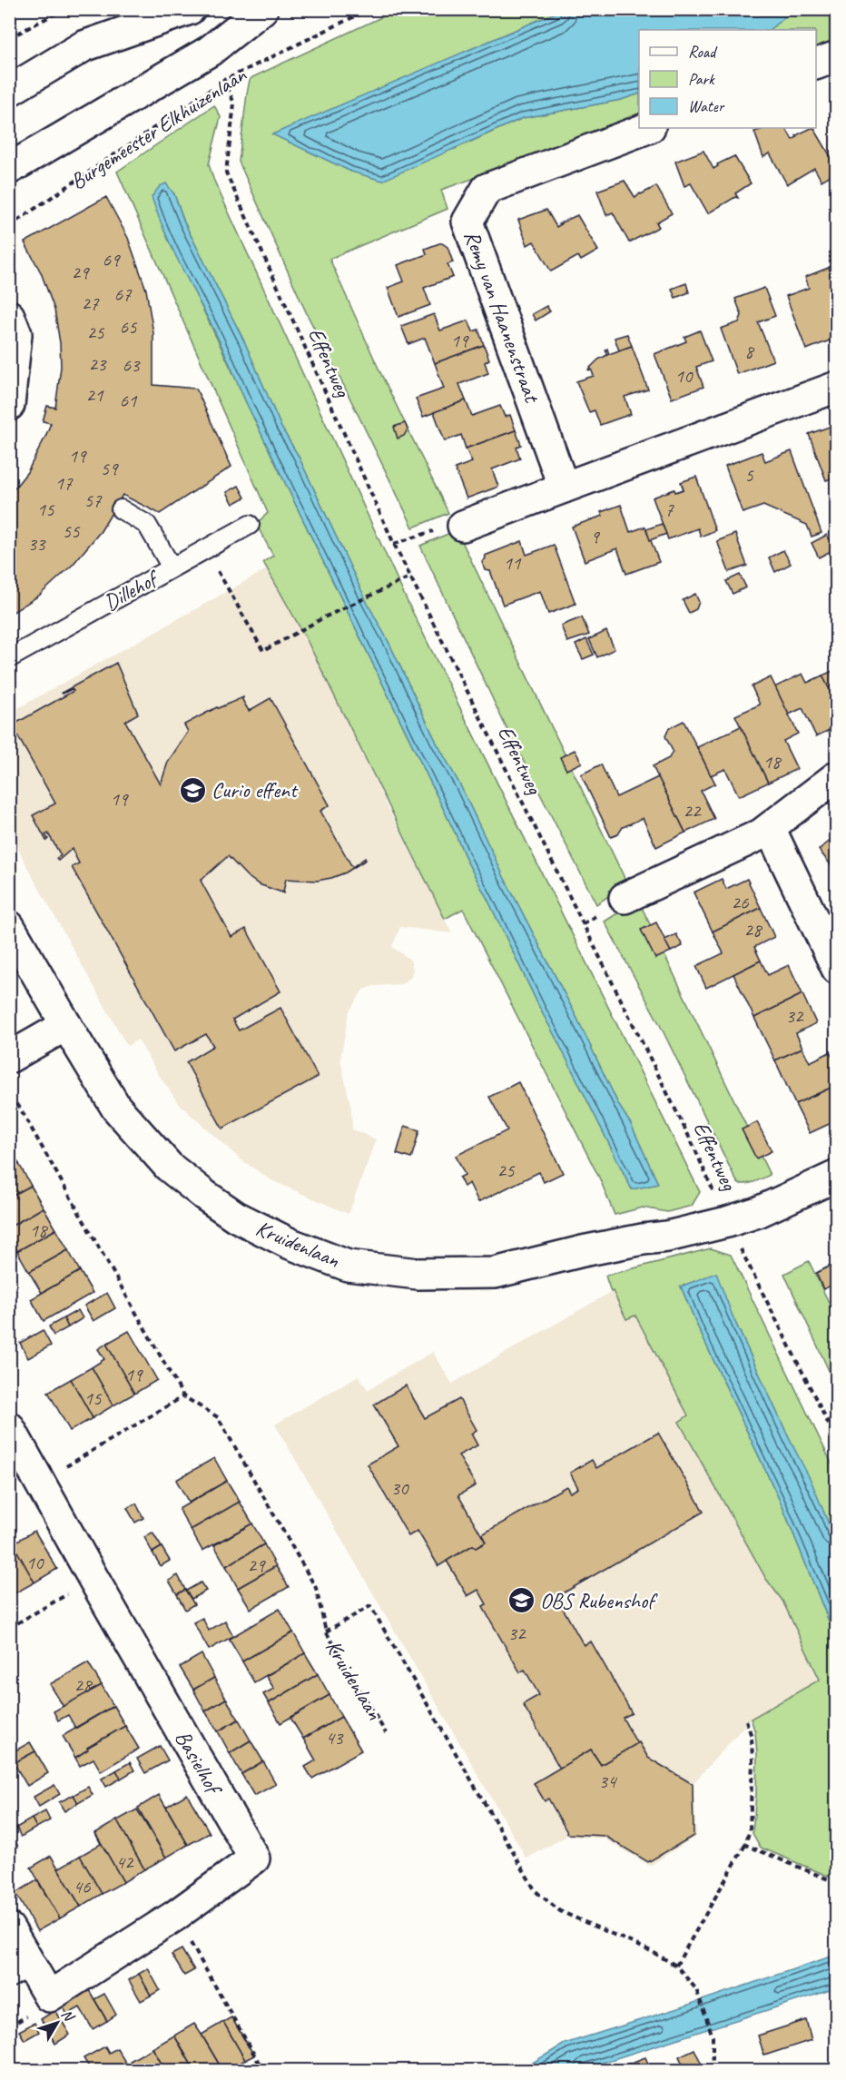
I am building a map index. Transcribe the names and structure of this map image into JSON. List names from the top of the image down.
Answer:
{
  "streets": {
    "street": [
      "Burgemeester Elkhuizenlaan",
      "Remy van Haanenstraat",
      "Kruidenlaan",
      "Basielhof"
    ],
    "lane": ["Dillehof"],
    "path": ["Effentweg"]
  },
  "crossings": [
    ["Burgemeester Elkhuizenlaan", "Effentweg"],
    ["Effentweg", "Kruidenlaan"]
  ],
  "places": {
    "school or university": ["Curio effent", "OBS Rubenshof"]
  },
  "house_numbers": [
    "69",
    "29",
    "67",
    "27",
    "65",
    "25",
    "19",
    "8",
    "23",
    "63",
    "10",
    "21",
    "61",
    "19",
    "59",
    "5",
    "17",
    "57",
    "15",
    "7",
    "55",
    "9",
    "33",
    "11",
    "18",
    "19",
    "22",
    "26",
    "28",
    "32",
    "25",
    "18",
    "19",
    "15",
    "30",
    "10",
    "29",
    "32",
    "28",
    "43",
    "34",
    "42",
    "46"
  ],
  "legend": ["Road", "Park", "Water"],
  "north": "top right"
}
